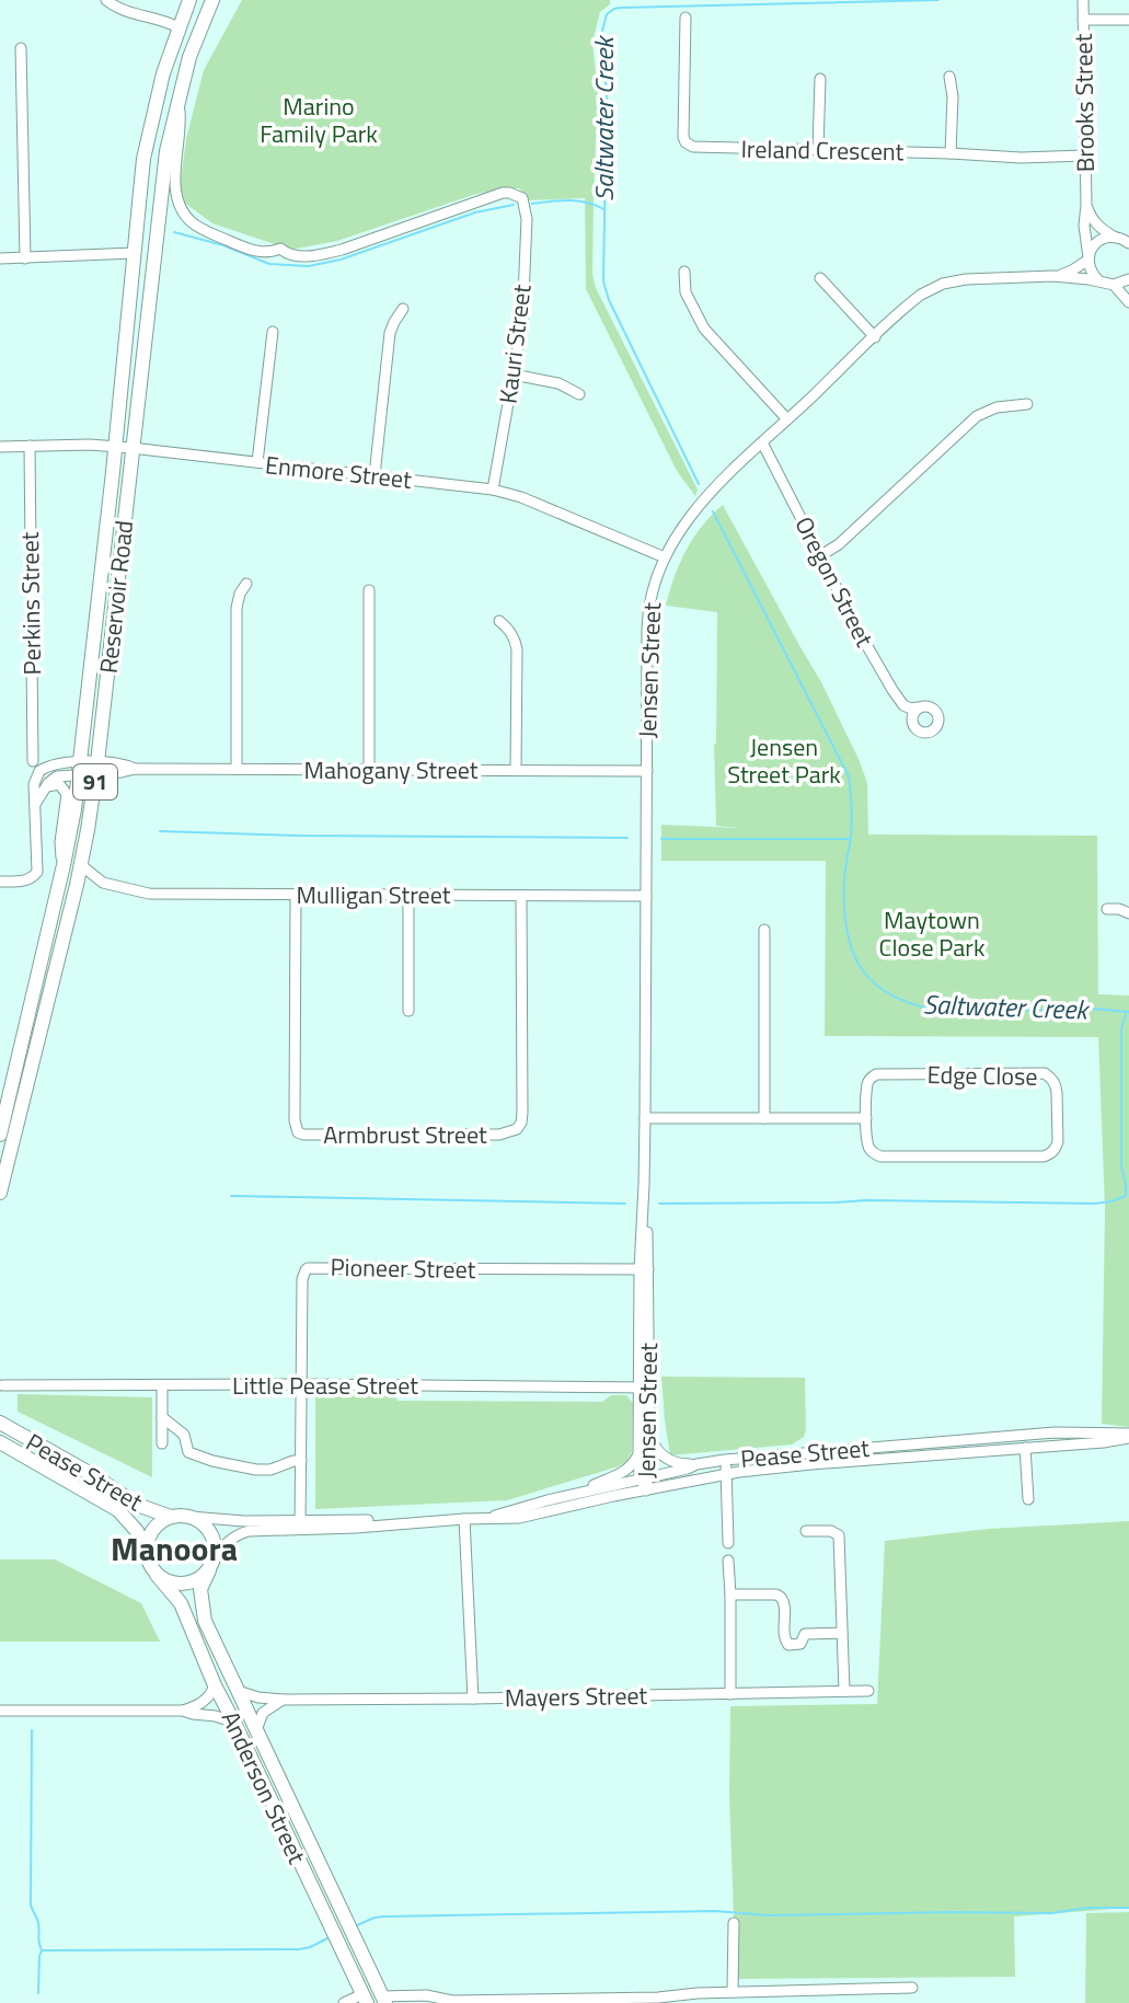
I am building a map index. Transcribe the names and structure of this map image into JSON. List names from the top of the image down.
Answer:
{
  "streets": {
    "main road": [
      "Reservoir Road",
      "91",
      "Pease Street",
      "Anderson Street"
    ],
    "street": [
      "Brooks Street",
      "Ireland Crescent",
      "Kauri Street",
      "Enmore Street",
      "Oregon Street",
      "Perkins Street",
      "Jensen Street",
      "Mahogany Street",
      "Mulligan Street",
      "Edge Close",
      "Armbrust Street",
      "Pioneer Street",
      "Little Pease Street",
      "Mayers Street"
    ]
  },
  "crossings": [
    ["Brooks Street", "Ireland Crescent"],
    ["Brooks Street", "Jensen Street"],
    ["Kauri Street", "Enmore Street"],
    ["Kauri Street", "Reservoir Road"],
    ["Enmore Street", "Reservoir Road"],
    ["Enmore Street", "Perkins Street"],
    ["Enmore Street", "Jensen Street"],
    ["Oregon Street", "Jensen Street"],
    ["Reservoir Road", "Mahogany Street"],
    ["Reservoir Road", "Mulligan Street"],
    ["Jensen Street", "Mahogany Street"],
    ["Jensen Street", "Mulligan Street"],
    ["Jensen Street", "Pioneer Street"],
    ["Jensen Street", "Little Pease Street"],
    ["Jensen Street", "Pease Street"],
    ["Mulligan Street", "Armbrust Street"],
    ["Pioneer Street", "Little Pease Street"],
    ["Pioneer Street", "Pease Street"],
    ["Pease Street", "Anderson Street"],
    ["Mayers Street", "Anderson Street"]
  ],
  "districts": ["Manoora"],
  "water": ["Saltwater Creek"],
  "parks": ["Marino Family Park", "Jensen Street Park", "Maytown Close Park"]
}
